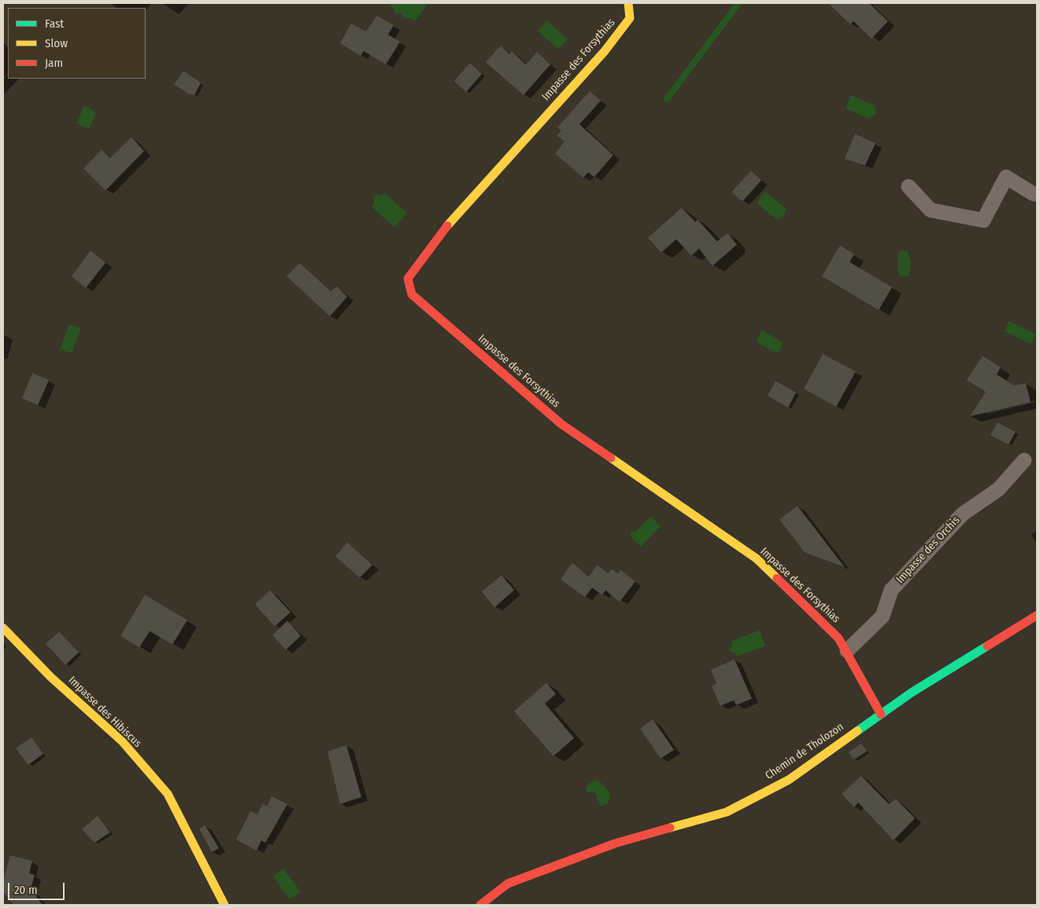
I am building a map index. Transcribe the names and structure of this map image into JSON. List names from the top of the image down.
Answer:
{
  "streets": {
    "street": [
      "Impasse des Forsythias",
      "Impasse des Orchis",
      "Impasse des Hibiscus",
      "Chemin de Tholozon"
    ]
  },
  "crossings": [
    ["Impasse des Forsythias", "Impasse des Orchis"],
    ["Impasse des Forsythias", "Chemin de Tholozon"]
  ],
  "legend": ["Fast", "Slow", "Jam"],
  "scale_bar": "20 m"
}
